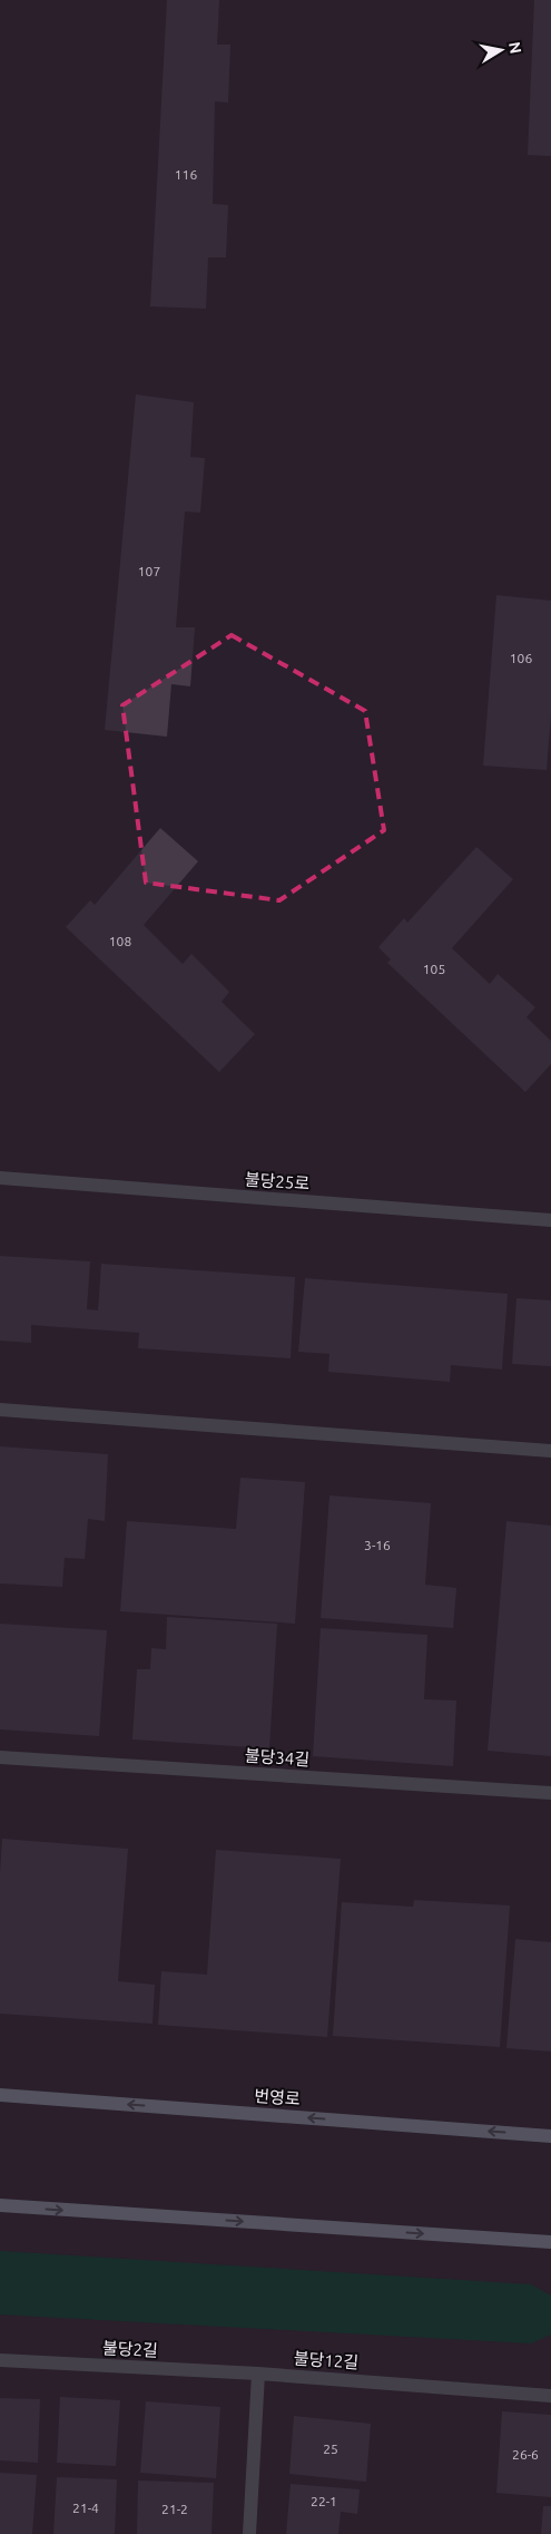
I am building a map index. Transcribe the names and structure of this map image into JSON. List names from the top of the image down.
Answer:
{
  "streets": {
    "main road": ["번영로"],
    "street": [
      "불당25로",
      "불당34길",
      "불당2길",
      "불당12길"
    ]
  },
  "crossings": [
    ["불당2길", "불당12길"]
  ],
  "house_numbers": [
    "116",
    "107",
    "106",
    "108",
    "105",
    "3-16",
    "25",
    "26-6",
    "22-1",
    "21-4",
    "21-2"
  ],
  "north": "right"
}
